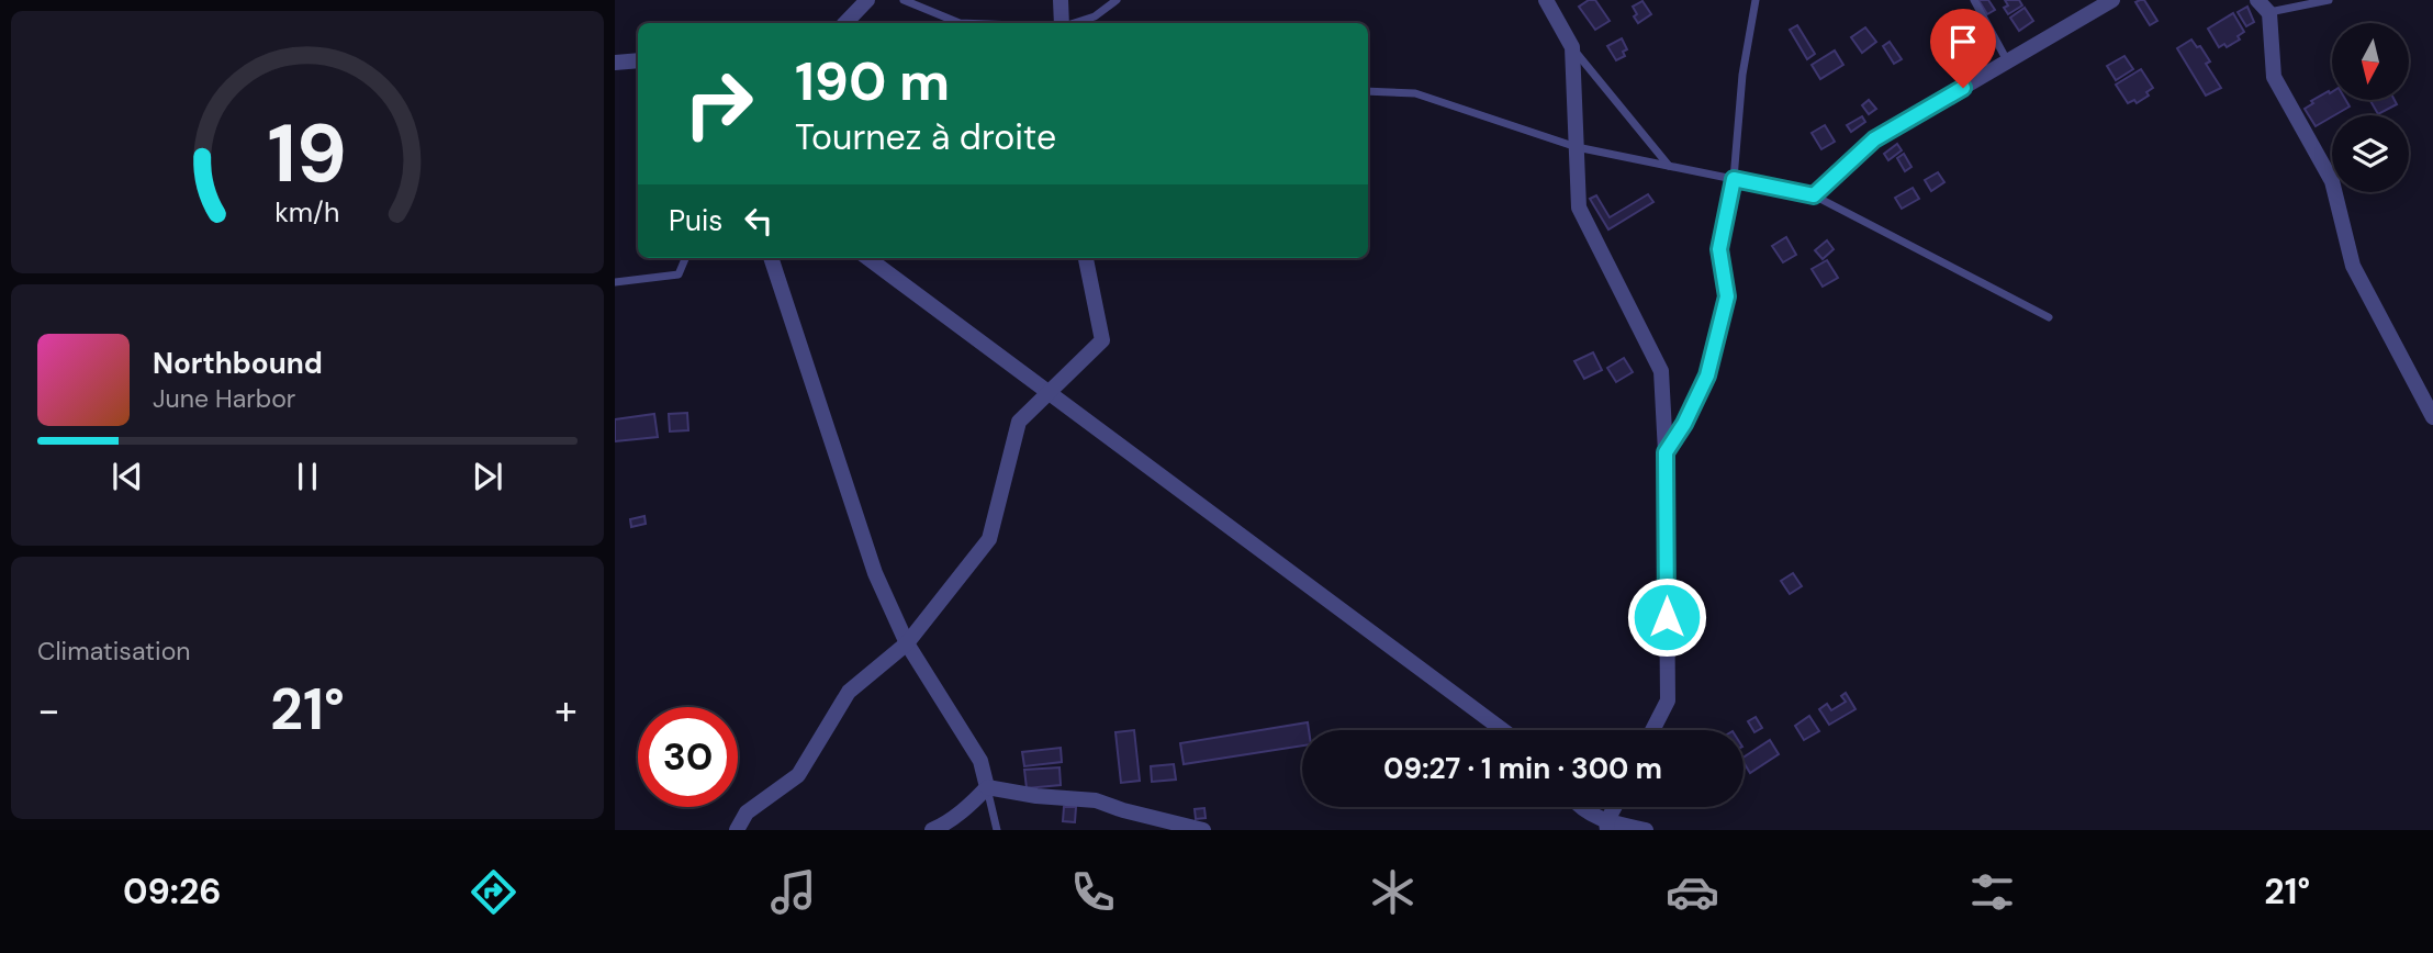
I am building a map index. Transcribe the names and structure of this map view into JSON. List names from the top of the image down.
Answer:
{
  "north": "bottom",
  "page": {
    "turn": ["190 m", "Tournez à droite"],
    "then": "Puis",
    "song": ["Northbound", "June Harbor"],
    "tile": "Climatisation",
    "heat": ["−", "21°", "+"],
    "limit": "30",
    "trip": "09:27 · 1 min · 300 m",
    "tabs": ["09:26", "21°"],
    "gauge": ["19", "km/h"]
  }
}
